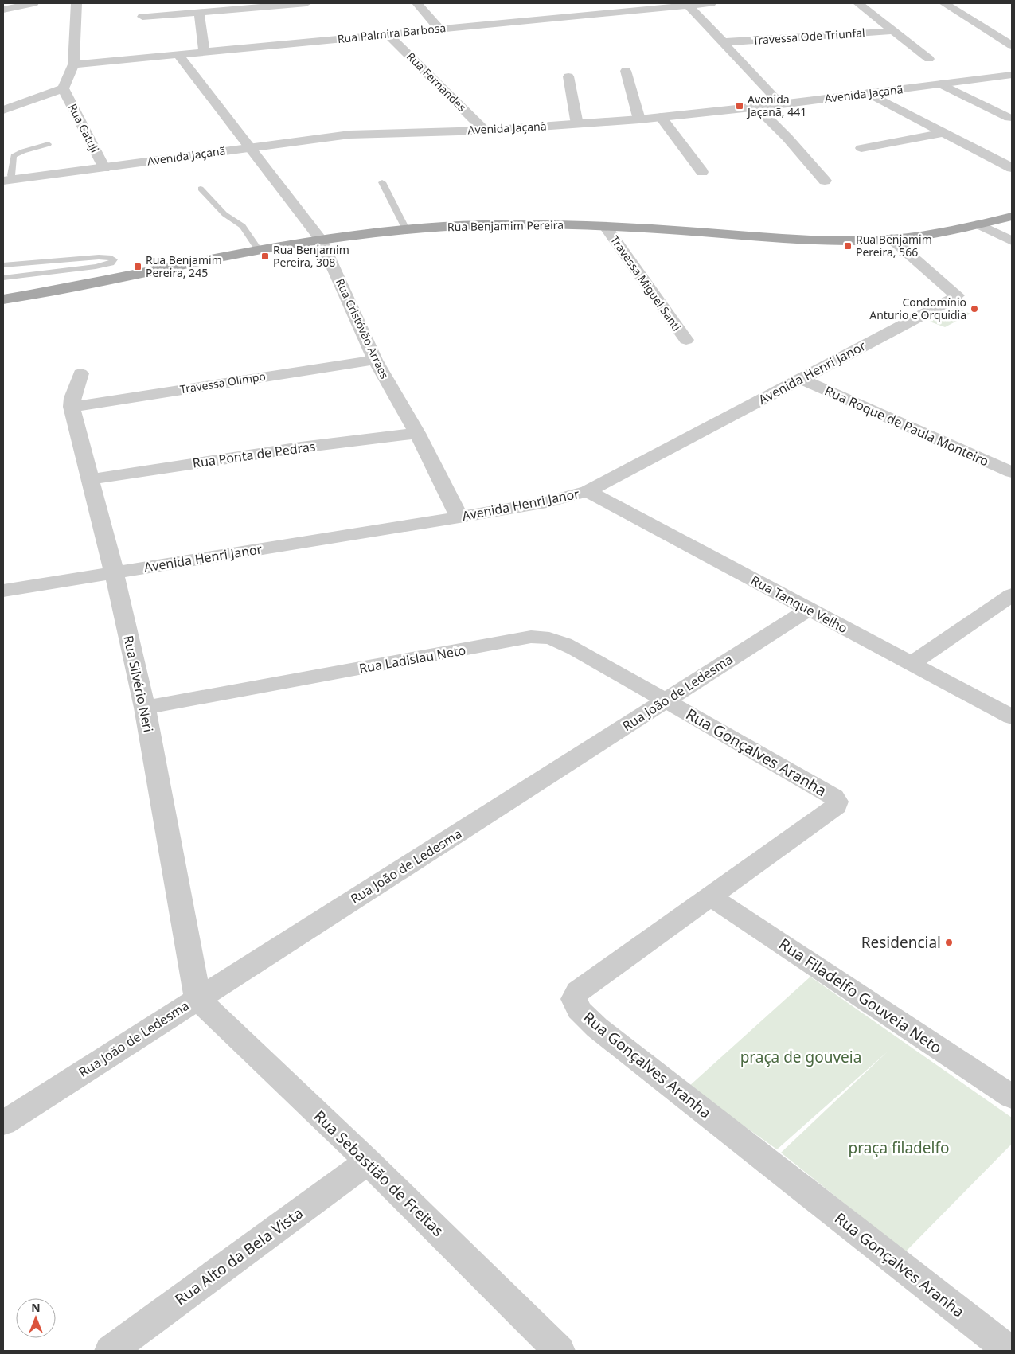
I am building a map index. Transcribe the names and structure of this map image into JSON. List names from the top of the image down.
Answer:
{
  "streets": {
    "main road": ["Rua Benjamim Pereira"],
    "street": [
      "Rua Palmira Barbosa",
      "Travessa Ode Triunfal",
      "Rua Fernandes",
      "Avenida Jaçanã",
      "Rua Catuji",
      "Travessa Miguel Santi",
      "Rua Cristóvão Arraes",
      "Avenida Henri Janor",
      "Travessa Olimpo",
      "Rua Roque de Paula Monteiro",
      "Rua Ponta de Pedras",
      "Rua Tanque Velho",
      "Rua Ladislau Neto",
      "Rua Silvério Neri",
      "Rua João de Ledesma",
      "Rua Gonçalves Aranha",
      "Rua Filadelfo Gouveia Neto",
      "Rua Sebastião de Freitas",
      "Rua Alto da Bela Vista"
    ]
  },
  "crossings": [
    ["Rua Palmira Barbosa", "Rua Fernandes"],
    ["Rua Palmira Barbosa", "Rua Cristóvão Arraes"],
    ["Rua Fernandes", "Avenida Jaçanã"],
    ["Avenida Jaçanã", "Rua Catuji"],
    ["Avenida Jaçanã", "Rua Cristóvão Arraes"],
    ["Rua Benjamim Pereira", "Travessa Miguel Santi"],
    ["Rua Benjamim Pereira", "Rua Cristóvão Arraes"],
    ["Rua Benjamim Pereira", "Avenida Henri Janor"],
    ["Rua Cristóvão Arraes", "Avenida Henri Janor"],
    ["Rua Cristóvão Arraes", "Travessa Olimpo"],
    ["Rua Cristóvão Arraes", "Rua Ponta de Pedras"],
    ["Avenida Henri Janor", "Rua Roque de Paula Monteiro"],
    ["Avenida Henri Janor", "Rua Tanque Velho"],
    ["Avenida Henri Janor", "Rua Silvério Neri"],
    ["Travessa Olimpo", "Rua Silvério Neri"],
    ["Rua Ponta de Pedras", "Rua Silvério Neri"],
    ["Rua Tanque Velho", "Rua João de Ledesma"],
    ["Rua Ladislau Neto", "Rua Silvério Neri"],
    ["Rua Ladislau Neto", "Rua João de Ledesma"],
    ["Rua Ladislau Neto", "Rua Gonçalves Aranha"],
    ["Rua Silvério Neri", "Rua João de Ledesma"],
    ["Rua Silvério Neri", "Rua Sebastião de Freitas"],
    ["Rua João de Ledesma", "Rua Gonçalves Aranha"],
    ["Rua João de Ledesma", "Rua Sebastião de Freitas"],
    ["Rua Gonçalves Aranha", "Rua Filadelfo Gouveia Neto"],
    ["Rua Sebastião de Freitas", "Rua Alto da Bela Vista"]
  ],
  "parks": ["praça de gouveia", "praça filadelfo"],
  "places": {
    "transit": [
      "Avenida Jaçanã, 441",
      "Rua Benjamim Pereira, 566",
      "Rua Benjamim Pereira, 308",
      "Rua Benjamim Pereira, 245"
    ],
    "other": ["Condomínio Anturio e Orquidia", "Residencial"]
  },
  "north": "top"
}
